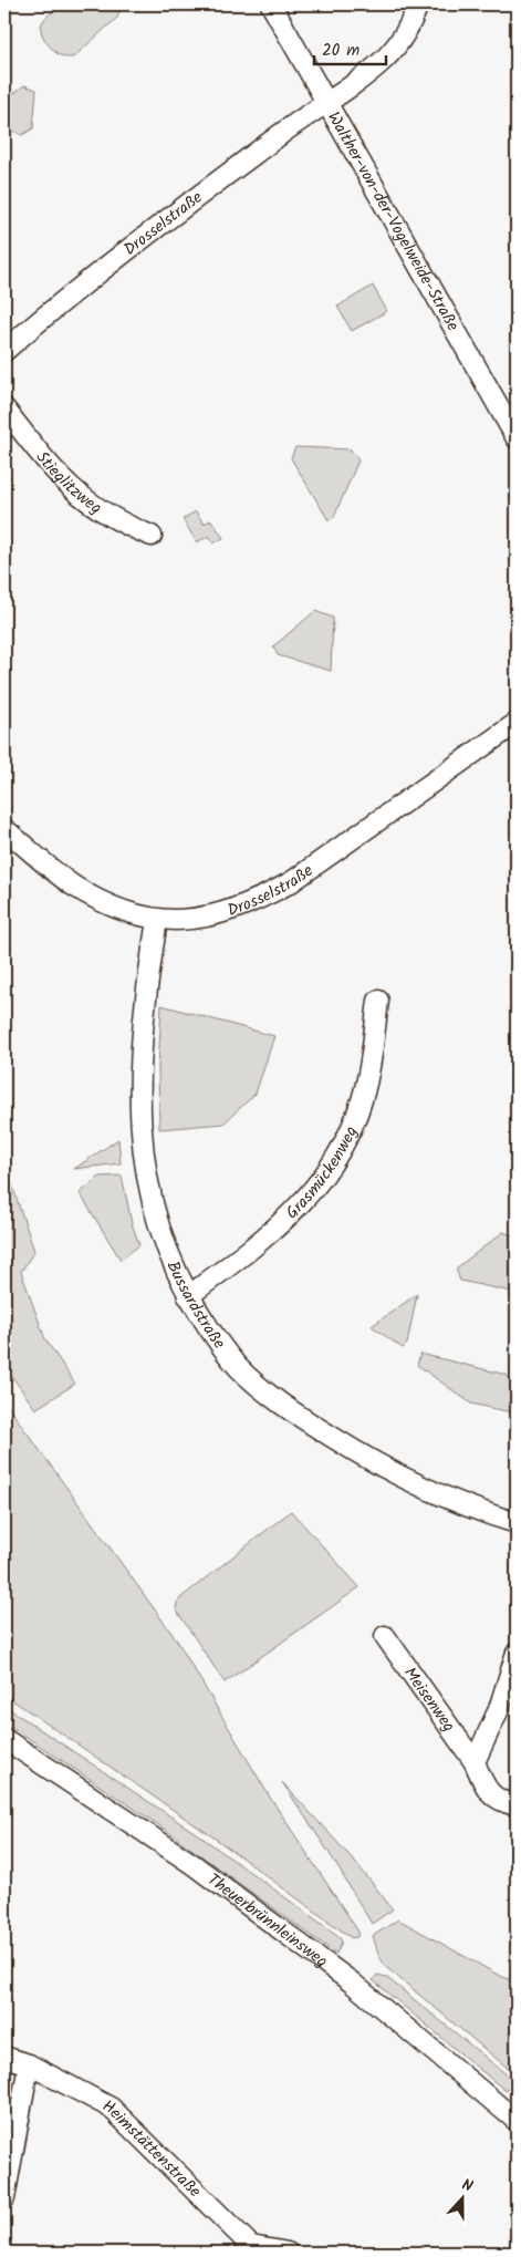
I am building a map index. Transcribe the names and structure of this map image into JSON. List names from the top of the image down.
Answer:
{
  "streets": {
    "street": [
      "Walther-von-der-Vogelweide-Straße",
      "Drosselstraße",
      "Stieglitzweg",
      "Grasmückenweg",
      "Bussardstraße",
      "Meisenweg",
      "Theuerbrünnleinsweg",
      "Heimstättenstraße"
    ]
  },
  "crossings": [
    ["Walther-von-der-Vogelweide-Straße", "Drosselstraße"],
    ["Drosselstraße", "Bussardstraße"],
    ["Grasmückenweg", "Bussardstraße"]
  ],
  "scale_bar": "20 m",
  "north": "top"
}
